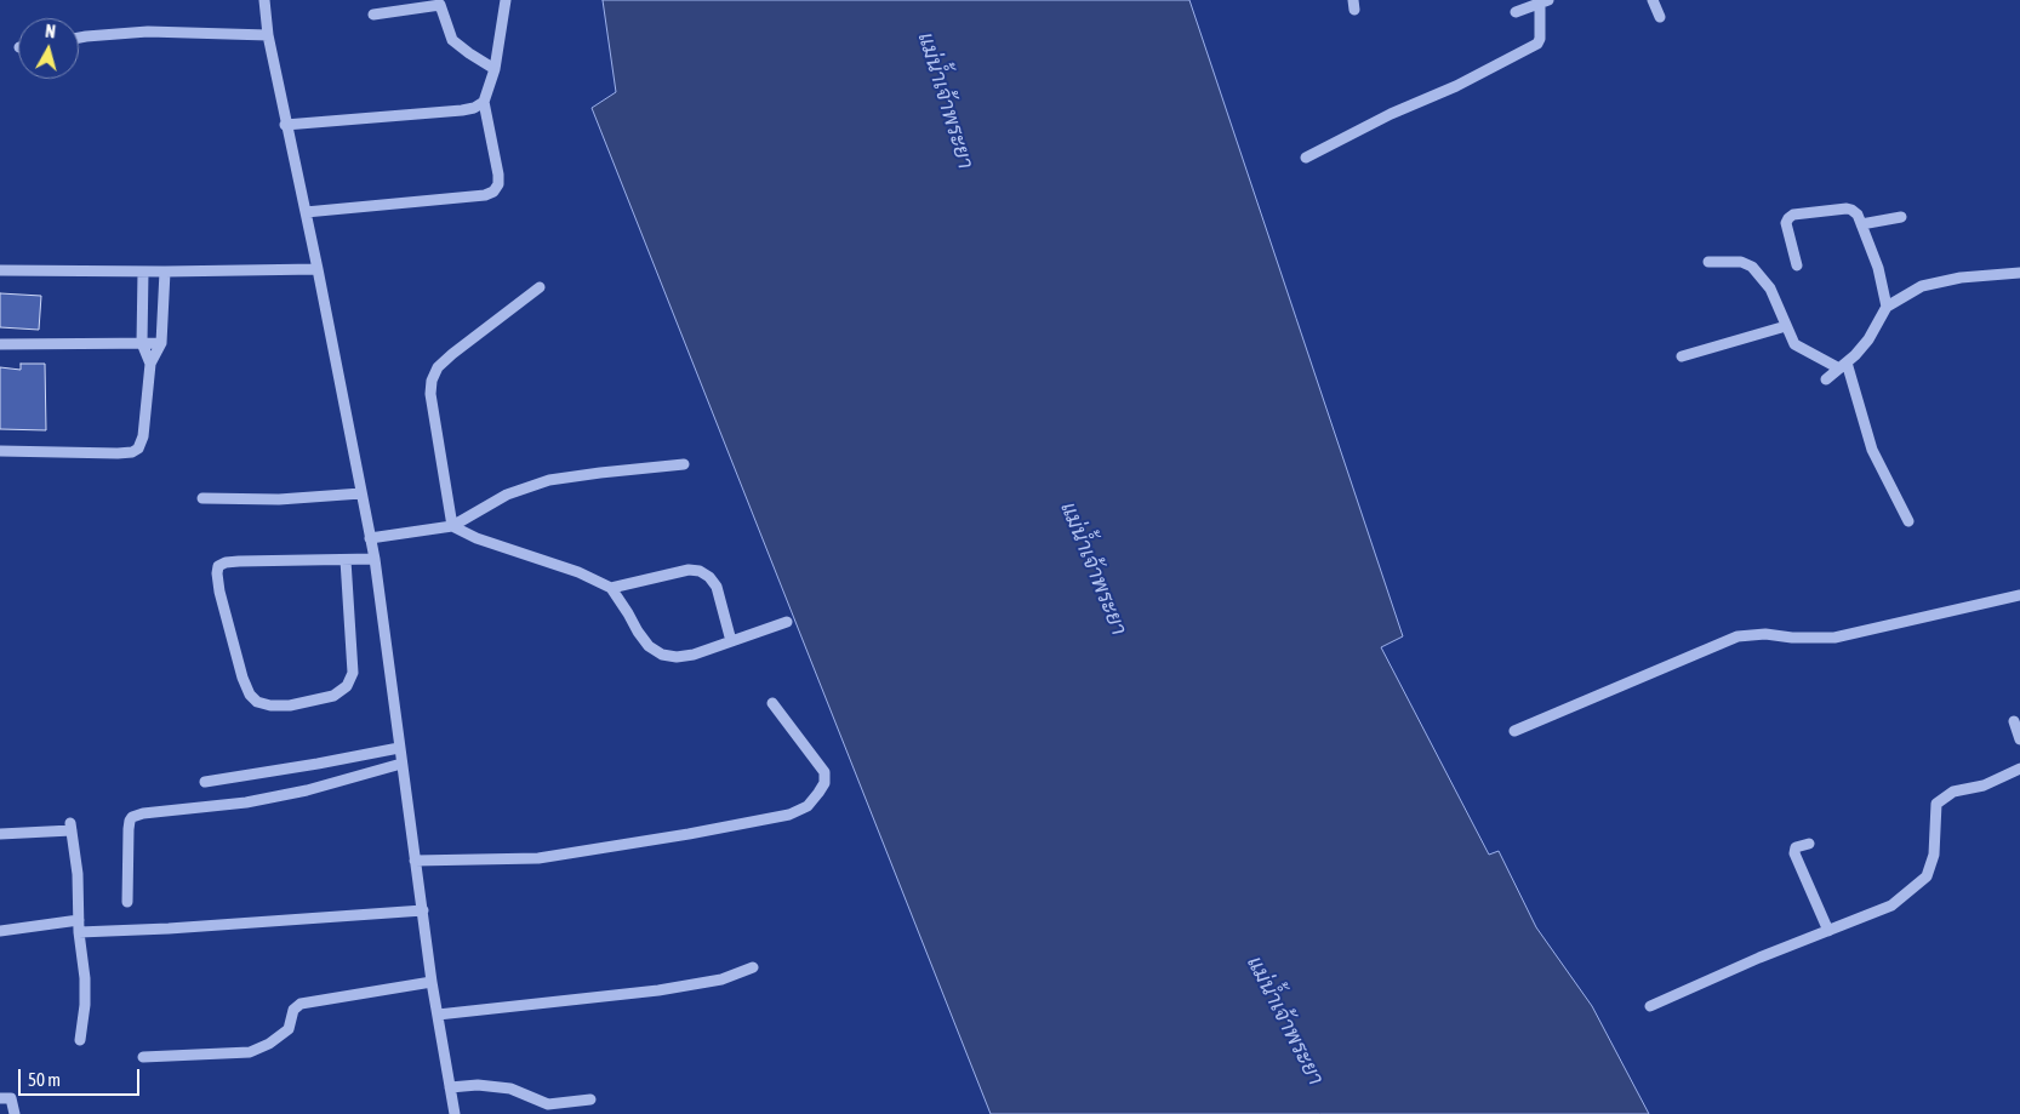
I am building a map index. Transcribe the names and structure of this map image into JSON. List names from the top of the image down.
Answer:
{
  "water": ["แม่น้ำเจ้าพระยา"],
  "scale_bar": "50 m",
  "north": "top"
}
